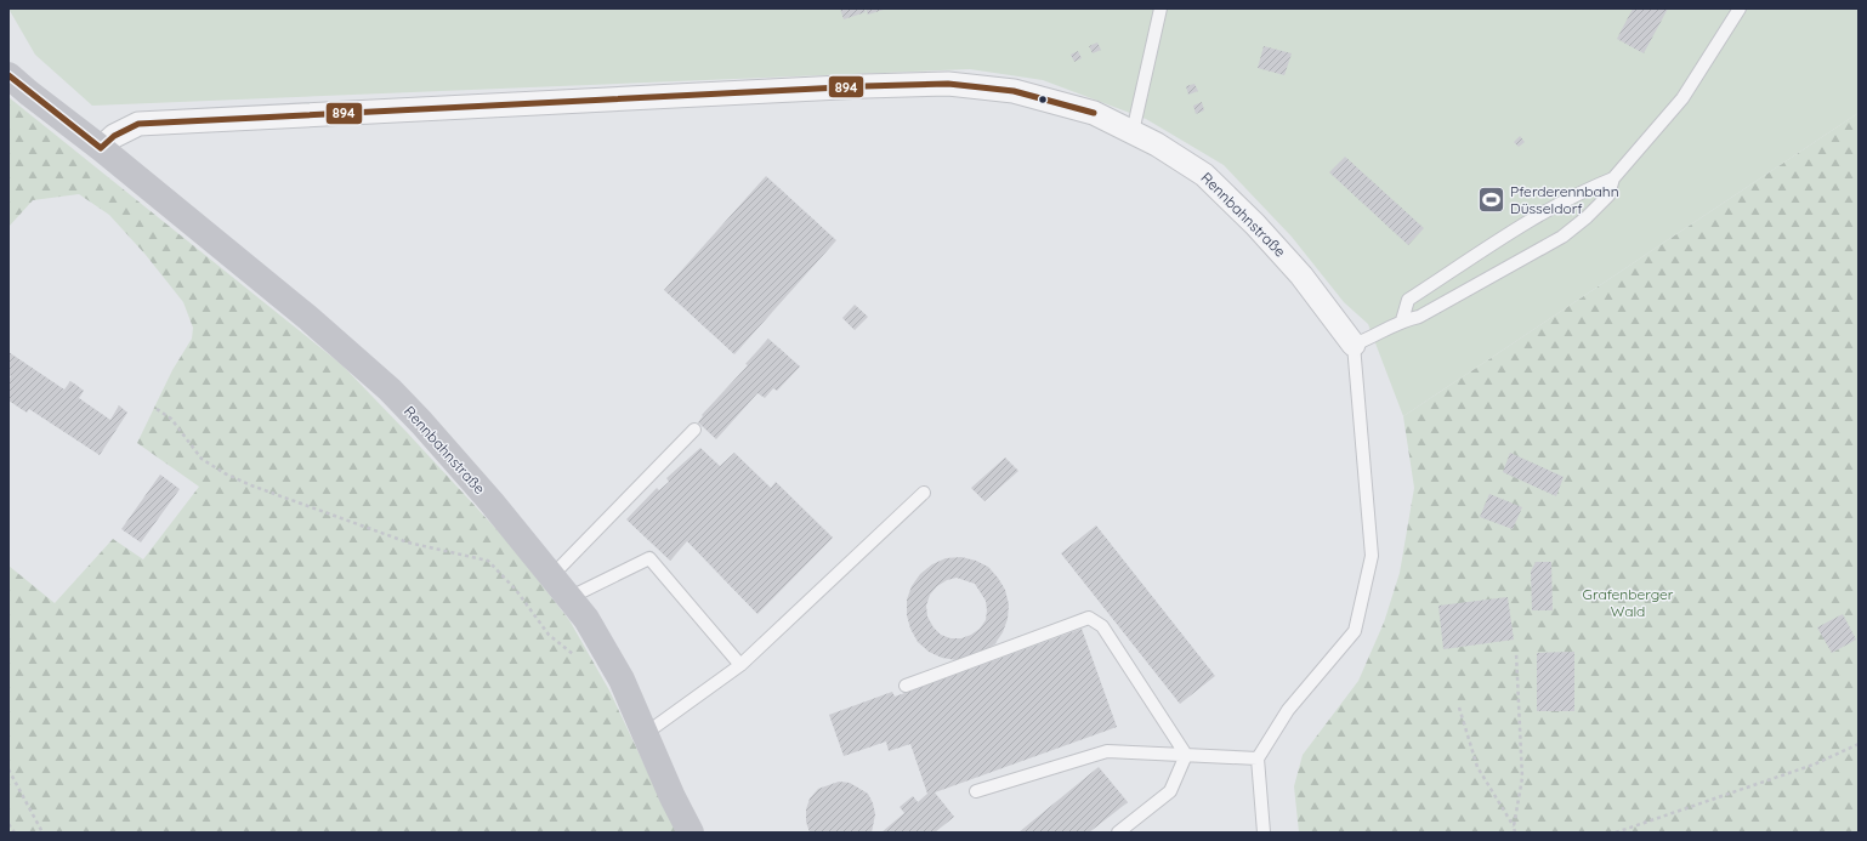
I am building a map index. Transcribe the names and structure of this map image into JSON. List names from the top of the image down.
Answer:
{
  "streets": {
    "street": ["Rennbahnstraße"]
  },
  "parks": ["Grafenberger Wald"],
  "places": {
    "sports": ["Pferderennbahn Düsseldorf"]
  },
  "lines": ["transit line 894"]
}
